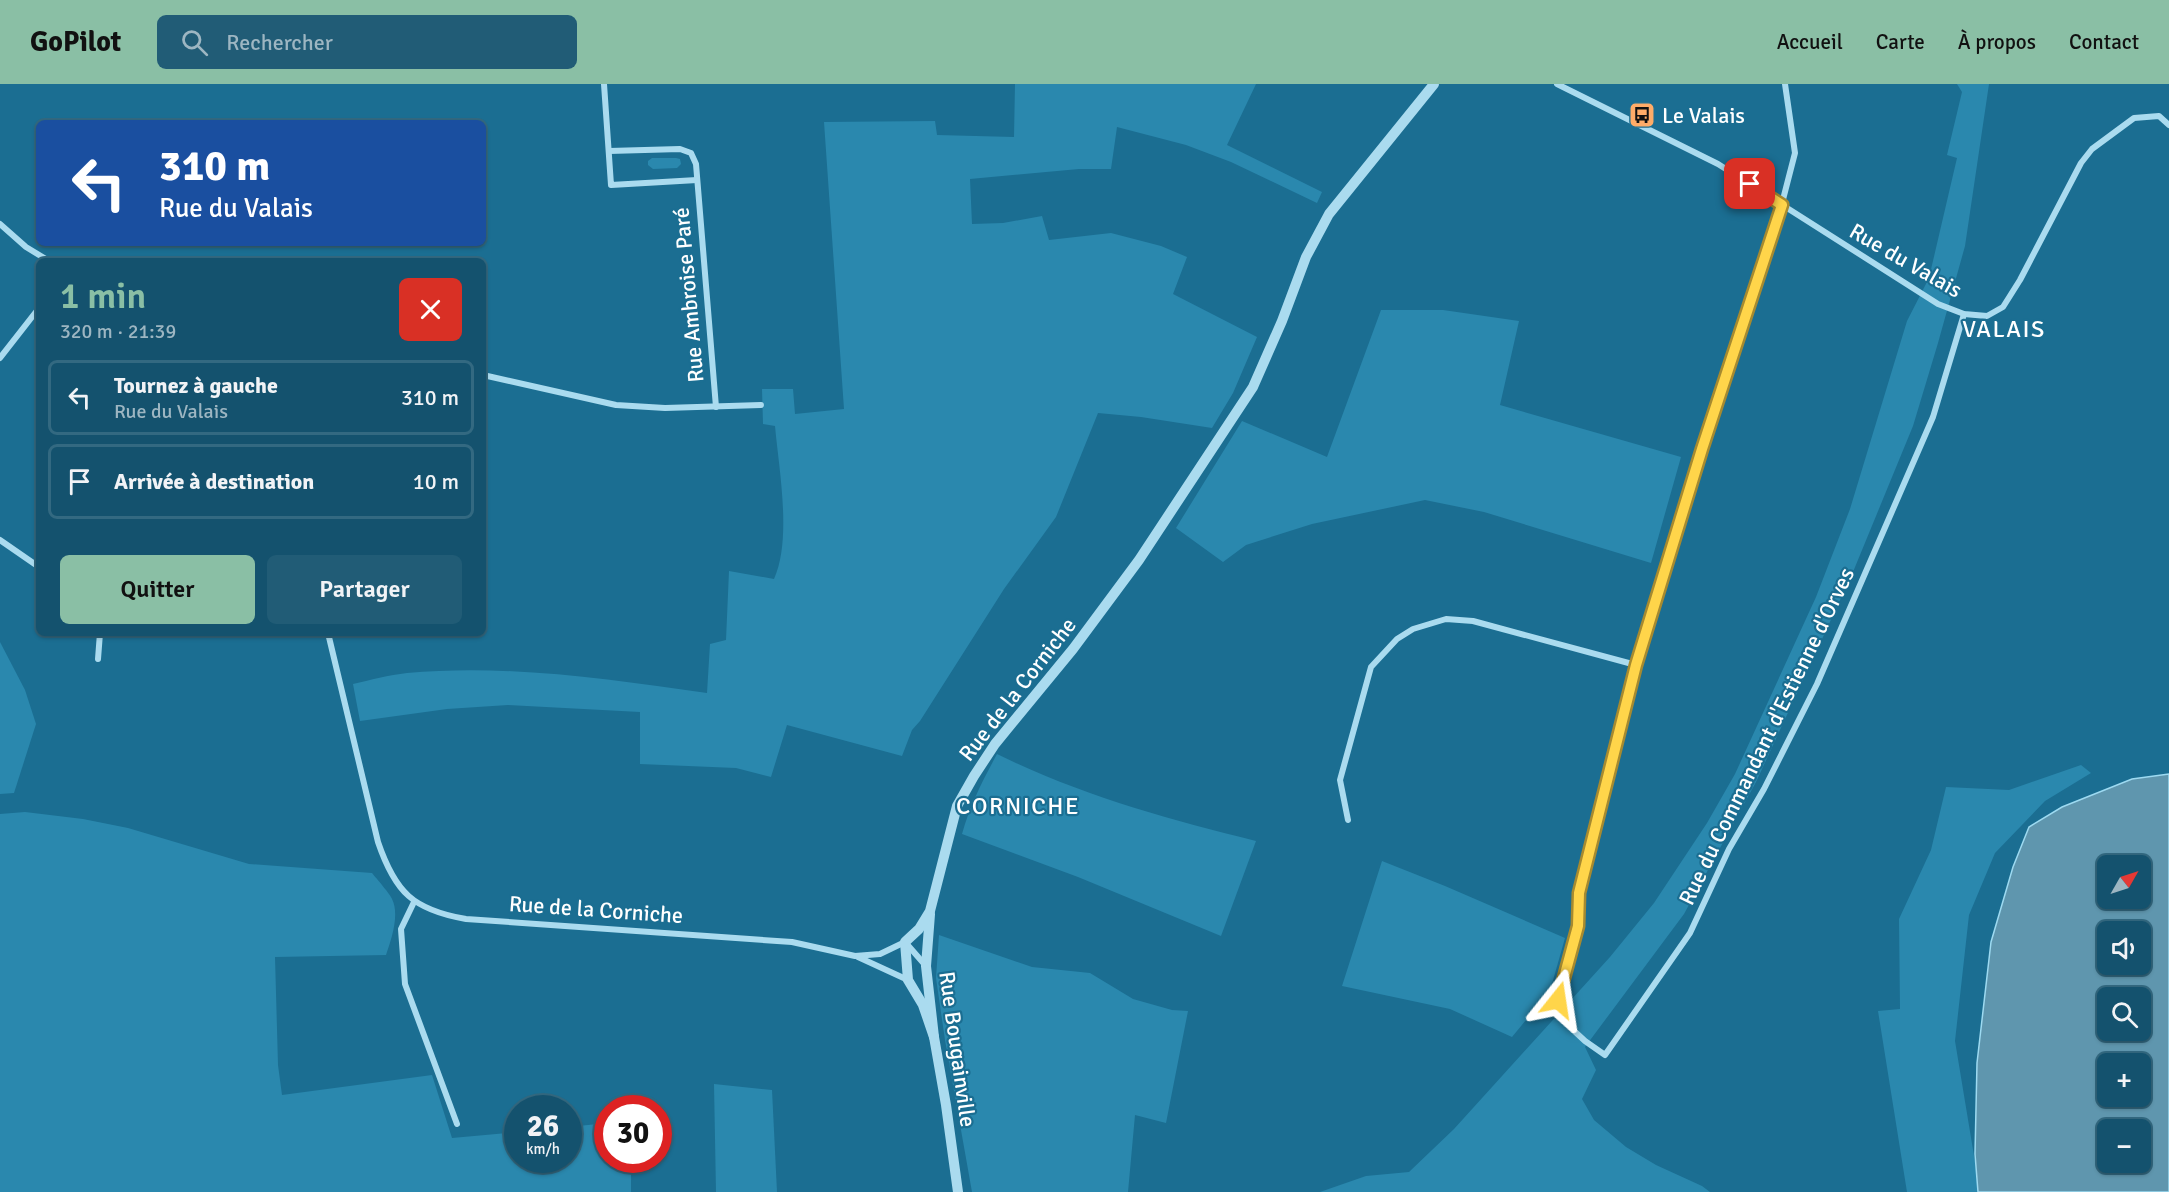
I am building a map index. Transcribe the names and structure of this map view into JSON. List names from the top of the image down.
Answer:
{
  "streets": {
    "street": [
      "Rue du Valais",
      "Rue Ambroise Paré",
      "Rue de la Corniche",
      "Rue du Commandant d'Estienne d'Orves",
      "Rue Bougainville"
    ]
  },
  "crossings": [
    ["Rue du Valais", "Rue du Commandant d'Estienne d'Orves"],
    ["Rue de la Corniche", "Rue Bougainville"]
  ],
  "districts": ["VALAIS", "CORNICHE"],
  "places": {
    "bus stop": ["Le Valais"]
  },
  "north": "top right",
  "page": {
    "header": "GoPilot",
    "search": "Rechercher",
    "nav": [
      "Accueil",
      "Carte",
      "À propos",
      "Contact"
    ],
    "turn": ["310 m", "Rue du Valais"],
    "heading": ["1 min", "320 m · 21:39"],
    "list": [
      {
        "name": "Tournez à gauche",
        "note": "Rue du Valais",
        "value": "310 m"
      },
      {
        "name": "Arrivée à destination",
        "value": "10 m"
      }
    ],
    "buttons": ["Quitter", "Partager"],
    "map_buttons": ["+", "−"],
    "speed": "26 km/h",
    "limit": "30"
  }
}
